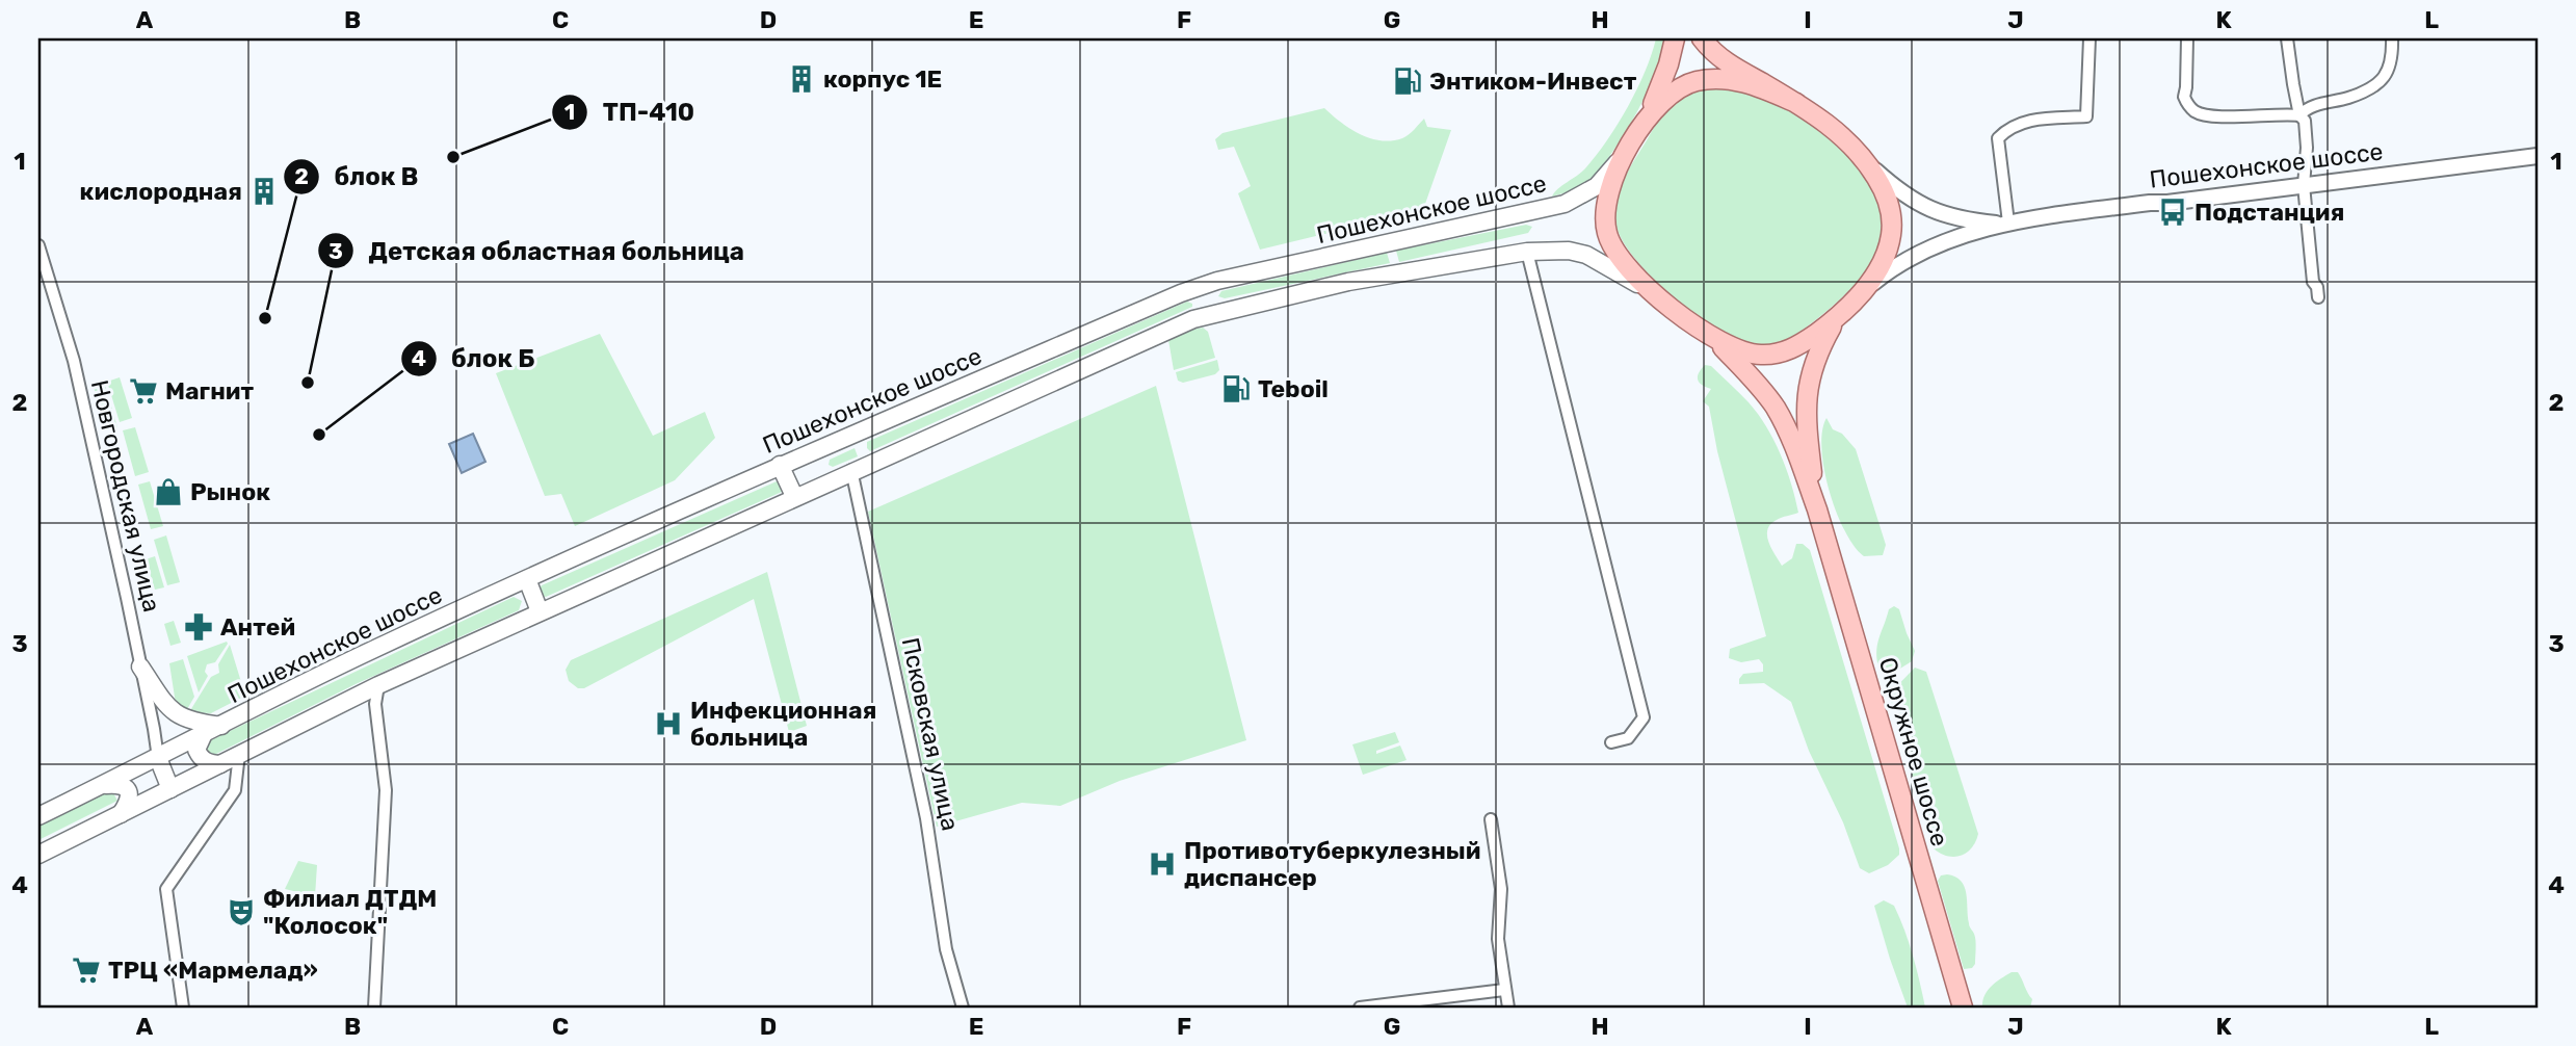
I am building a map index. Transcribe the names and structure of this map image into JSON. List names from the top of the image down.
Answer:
{
  "streets": {
    "main road": ["Пошехонское шоссе", "Окружное шоссе"],
    "street": ["Новгородская улица", "Псковская улица"]
  },
  "crossings": [
    ["Пошехонское шоссе", "Новгородская улица"],
    ["Пошехонское шоссе", "Окружное шоссе"]
  ],
  "places": {
    "building": ["корпус 1Е", "кислородная"],
    "fuel station": ["Энтиком-Инвест", "Teboil"],
    "other": [
      "ТП-410",
      "блок В",
      "Детская областная больница",
      "блок Б"
    ],
    "bus stop": ["Подстанция"],
    "supermarket": ["Магнит", "ТРЦ «Мармелад»"],
    "shop": ["Рынок"],
    "pharmacy": ["Антей"],
    "hospital": ["Инфекционная больница", "Противотуберкулезный диспансер"],
    "theatre": ["Филиал ДТДМ \"Колосок\""]
  },
  "grid": {
    "columns": [
      "A",
      "B",
      "C",
      "D",
      "E",
      "F",
      "G",
      "H",
      "I",
      "J",
      "K",
      "L"
    ],
    "rows": [
      "1",
      "2",
      "3",
      "4"
    ]
  }
}
